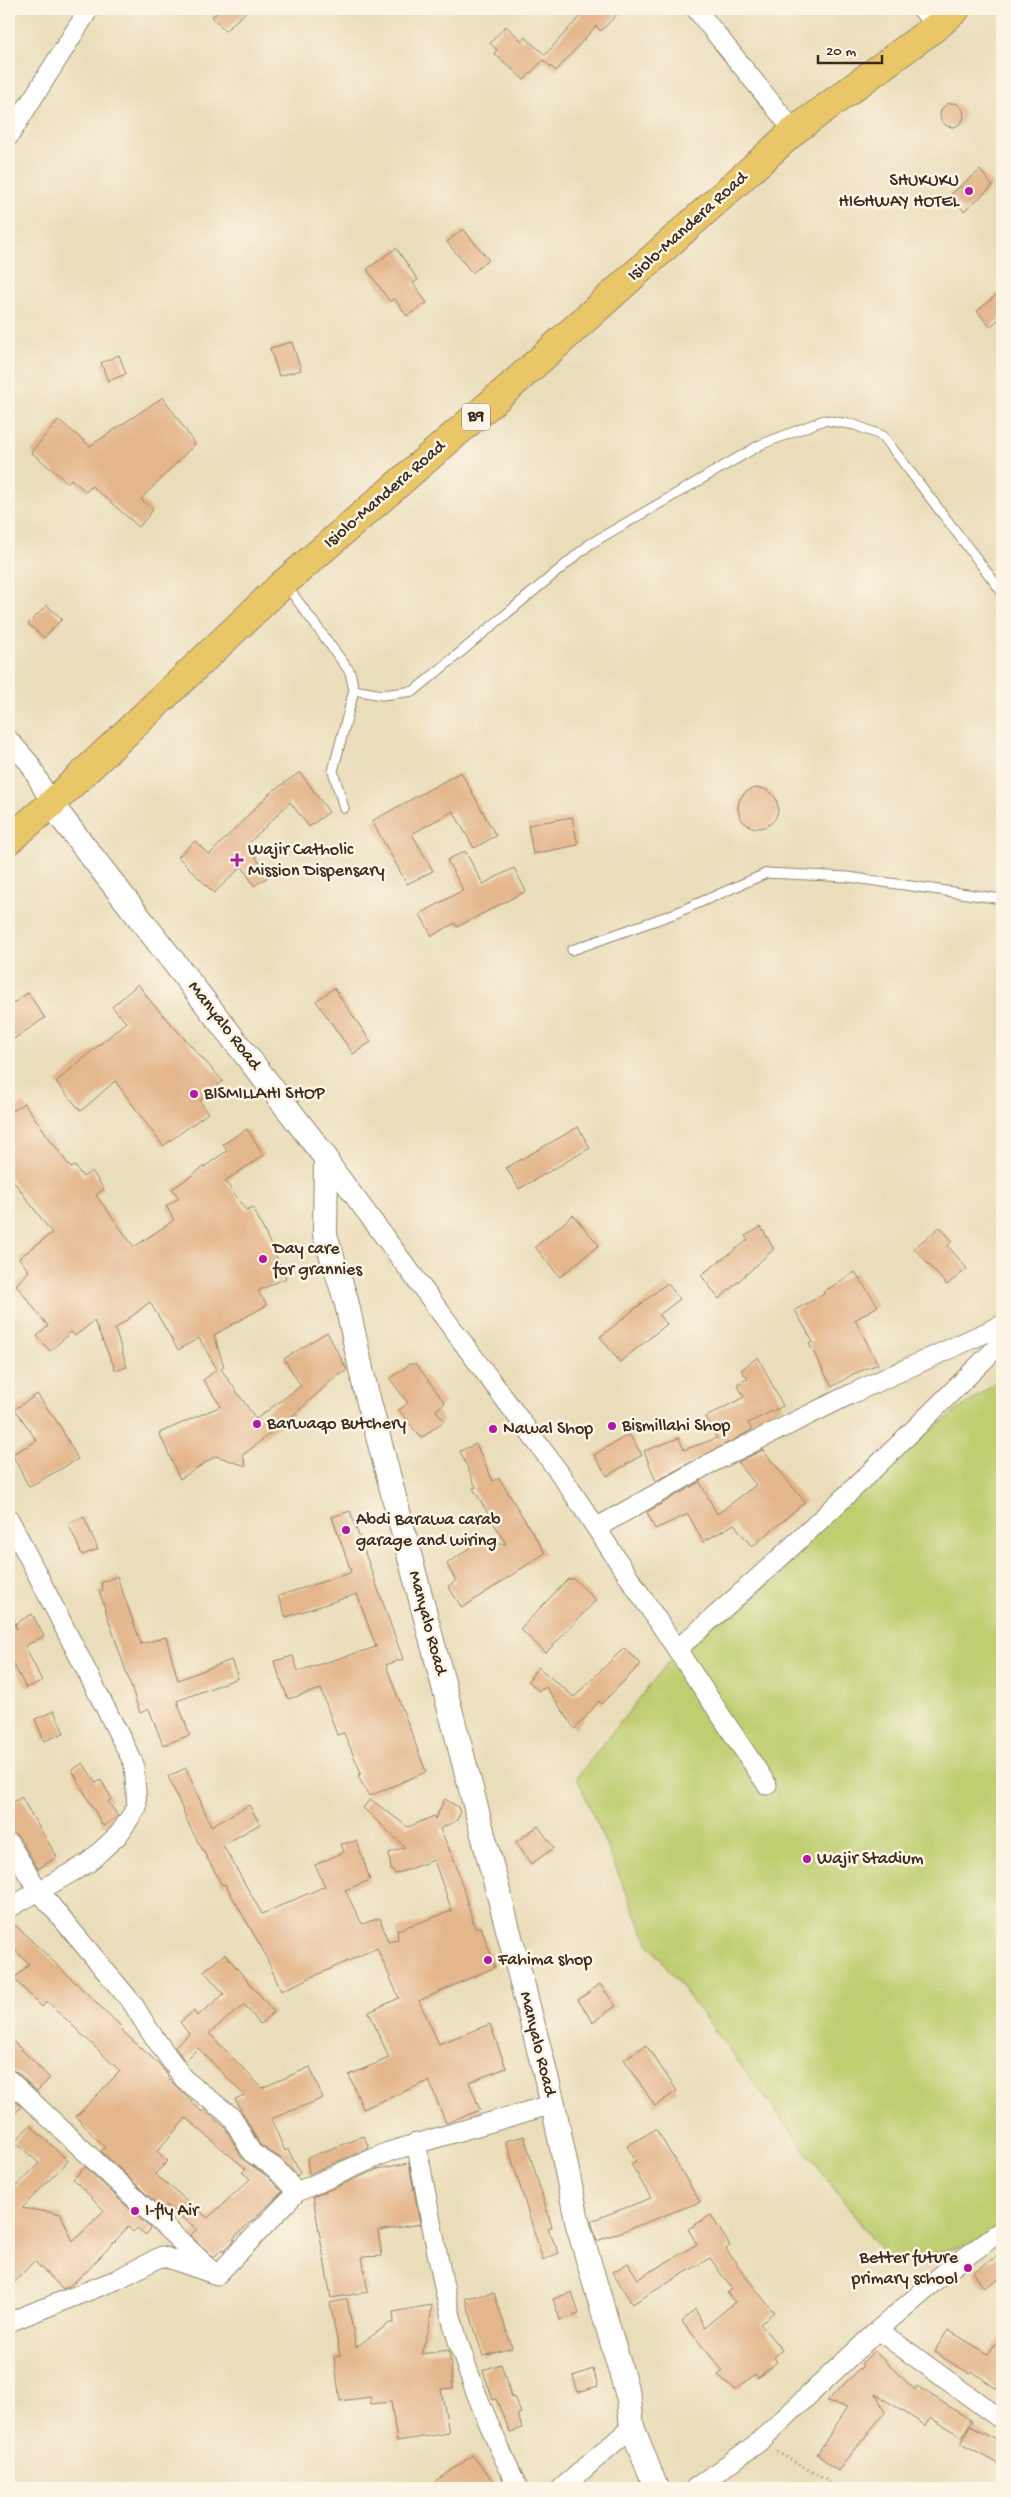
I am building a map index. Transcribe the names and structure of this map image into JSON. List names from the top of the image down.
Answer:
{
  "streets": {
    "highway": ["Isiolo-Mandera Road", "B9"],
    "street": ["Manyalo Road"]
  },
  "crossings": [
    ["Isiolo-Mandera Road", "Manyalo Road"]
  ],
  "places": {
    "other": [
      "SHUKUKU HIGHWAY HOTEL",
      "BISMILLAHI SHOP",
      "Day care for grannies",
      "Barwaqo Butchery",
      "Bismillahi Shop",
      "Nawal Shop",
      "Abdi Barawa carab garage and wiring",
      "Wajir Stadium",
      "Fahima shop",
      "I-fly Air",
      "Better future primary school"
    ],
    "health": ["Wajir Catholic Mission Dispensary"]
  },
  "scale_bar": "20 m"
}
